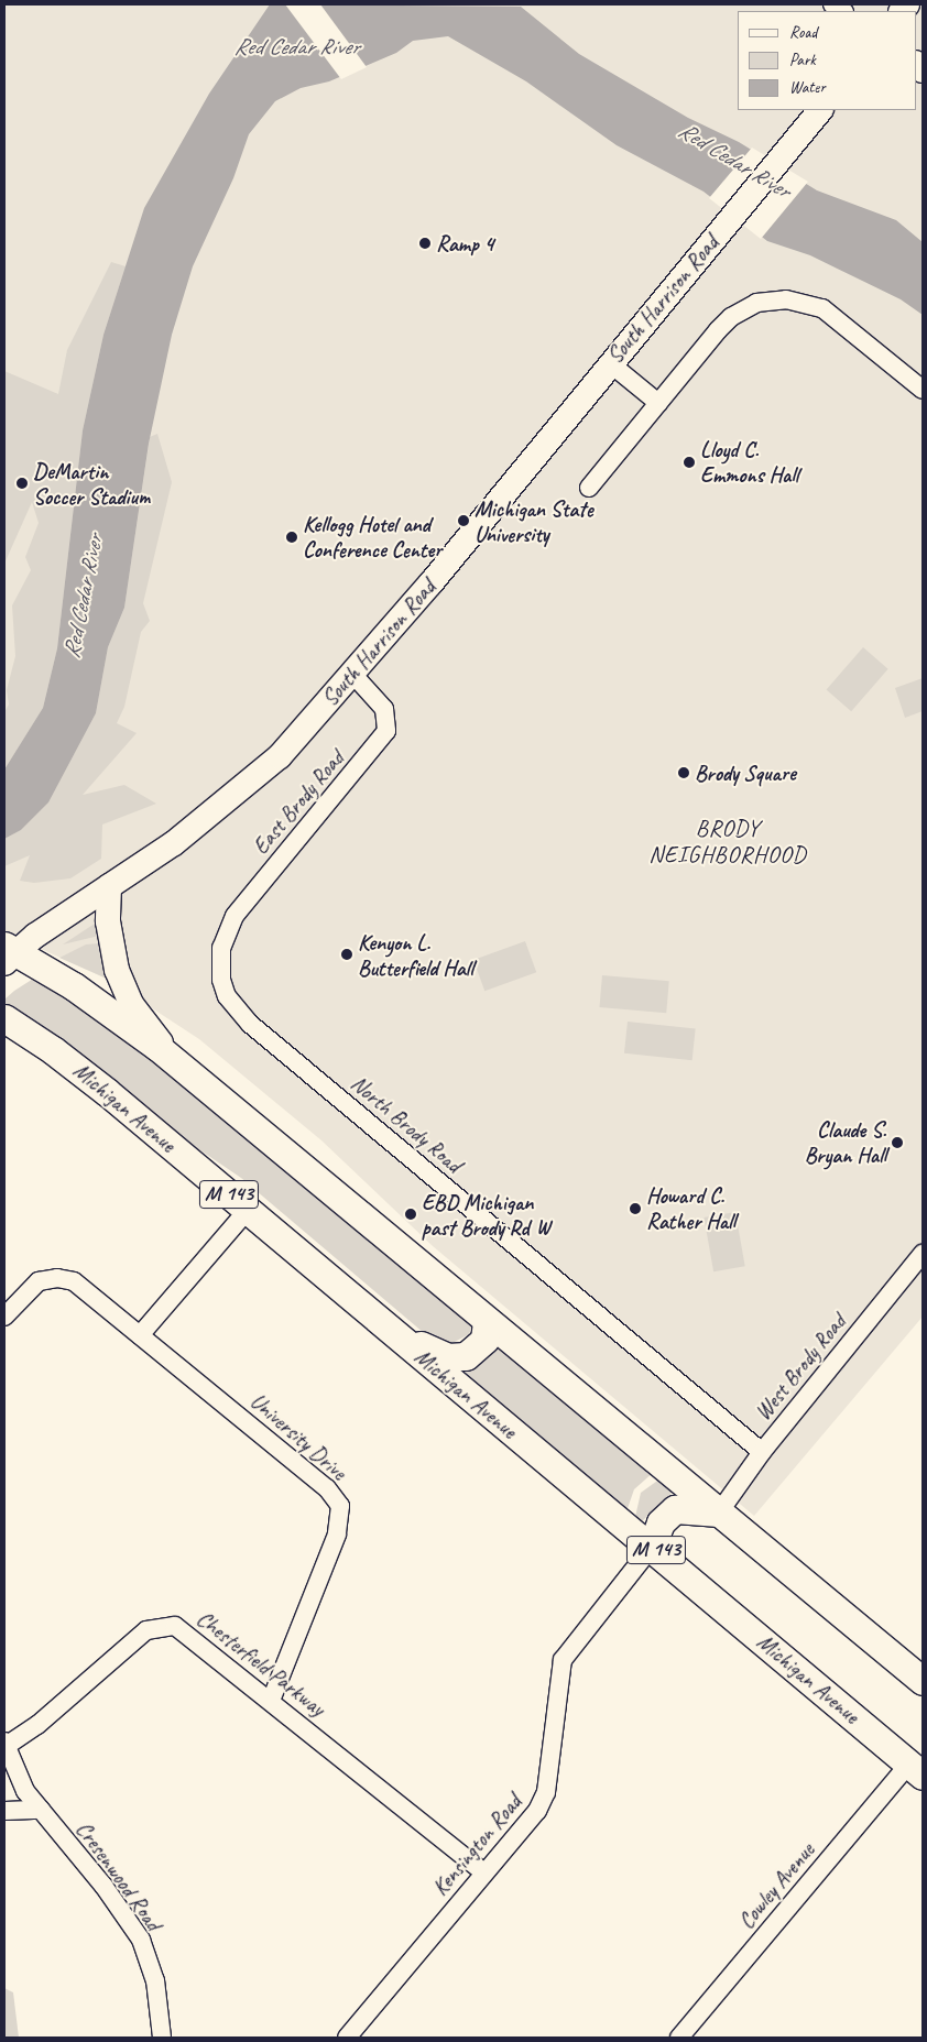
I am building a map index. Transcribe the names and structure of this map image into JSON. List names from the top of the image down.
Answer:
{
  "streets": {
    "main road": ["Michigan Avenue", "M 143"],
    "street": [
      "South Harrison Road",
      "East Brody Road",
      "North Brody Road",
      "West Brody Road",
      "University Drive",
      "Chesterfield Parkway",
      "Kensington Road",
      "Cresenwood Road",
      "Cowley Avenue"
    ]
  },
  "crossings": [
    ["South Harrison Road", "East Brody Road"],
    ["East Brody Road", "North Brody Road"],
    ["Michigan Avenue", "Kensington Road"],
    ["Michigan Avenue", "Cowley Avenue"],
    ["North Brody Road", "West Brody Road"],
    ["University Drive", "Chesterfield Parkway"],
    ["Chesterfield Parkway", "Kensington Road"],
    ["Chesterfield Parkway", "Cresenwood Road"]
  ],
  "districts": ["BRODY NEIGHBORHOOD"],
  "water": ["Red Cedar River"],
  "places": [
    "Ramp 4",
    "Lloyd C. Emmons Hall",
    "DeMartin Soccer Stadium",
    "Michigan State University",
    "Kellogg Hotel and Conference Center",
    "Brody Square",
    "Kenyon L. Butterfield Hall",
    "Claude S. Bryan Hall",
    "Howard C. Rather Hall",
    "EBD Michigan past Brody Rd W"
  ],
  "legend": ["Road", "Park", "Water"]
}
